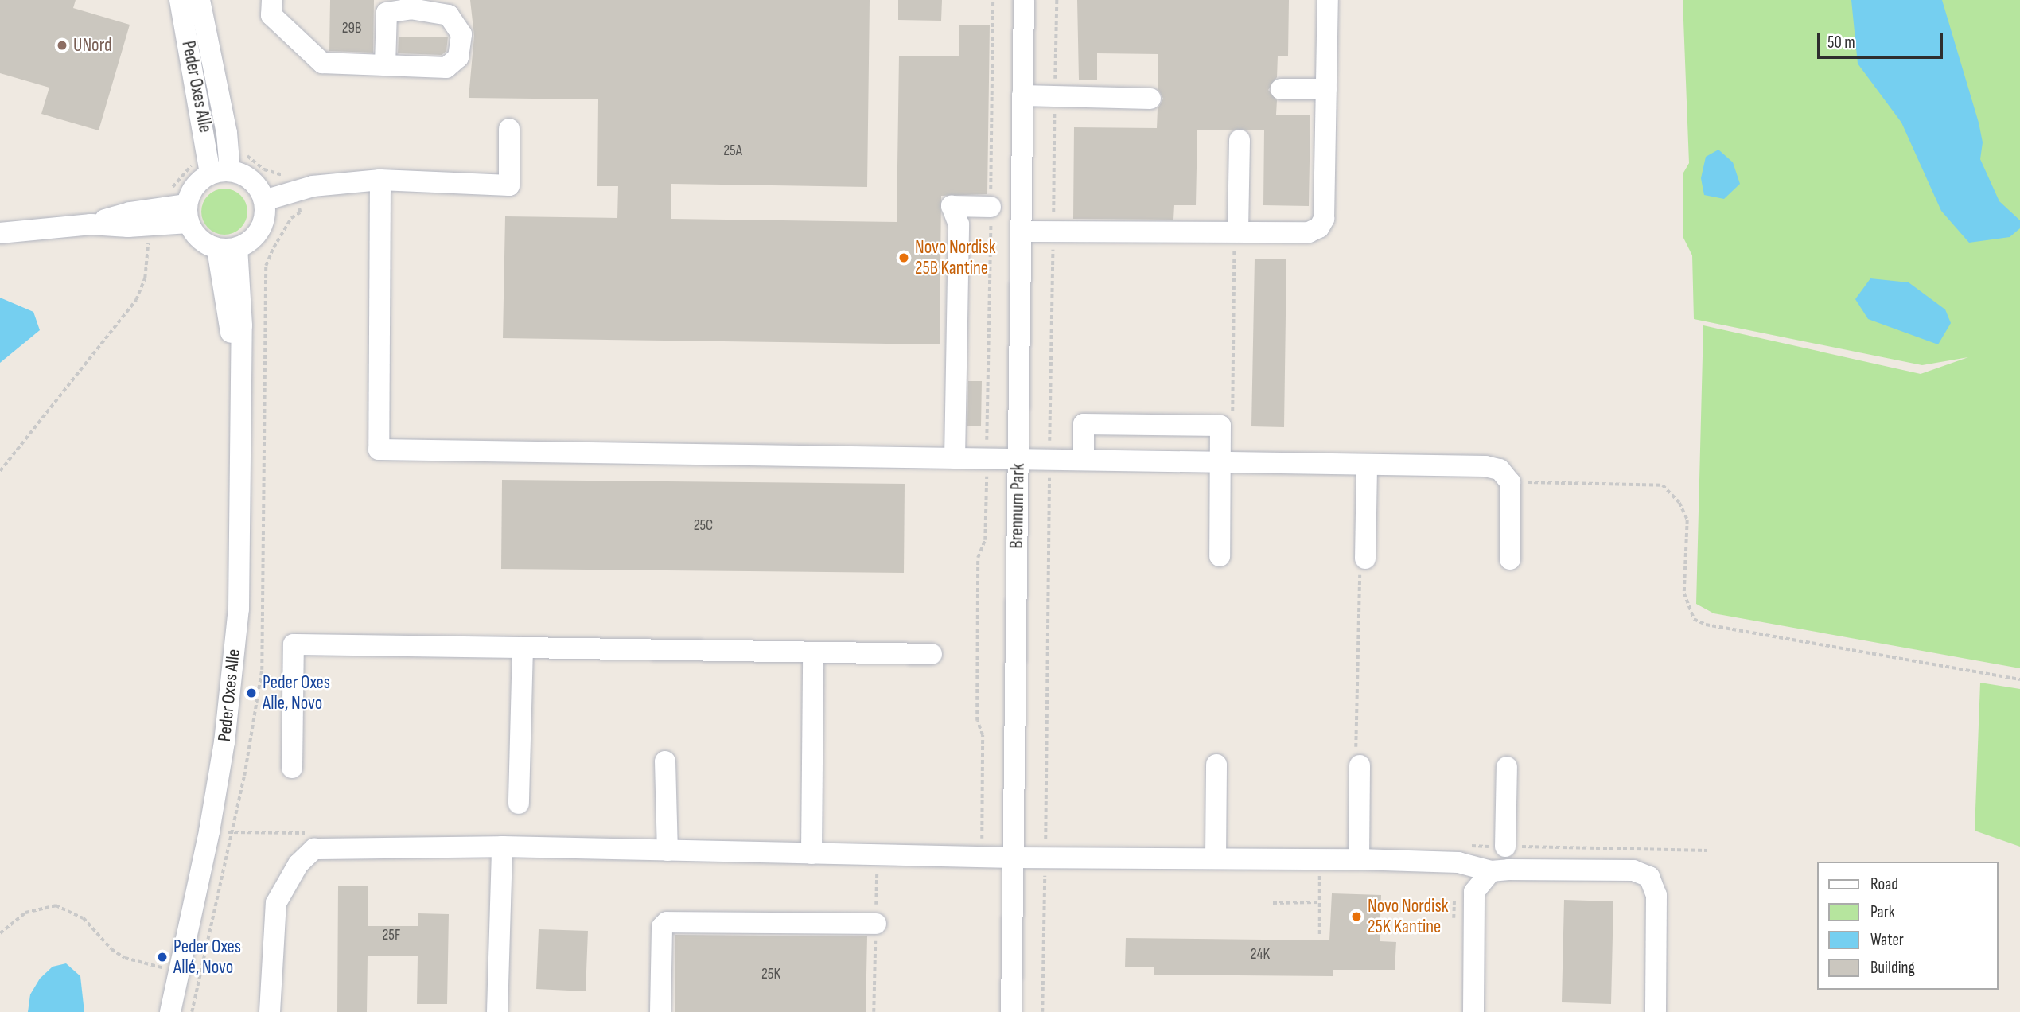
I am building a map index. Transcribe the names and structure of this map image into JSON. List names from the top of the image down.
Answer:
{
  "streets": {
    "street": ["Peder Oxes Alle", "Brennum Park"]
  },
  "places": [
    "UNord",
    "Novo Nordisk 25B Kantine",
    "Peder Oxes Alle, Novo",
    "Novo Nordisk 25K Kantine",
    "Peder Oxes Allé, Novo"
  ],
  "house_numbers": [
    "29B",
    "25A",
    "25C",
    "25F",
    "24K",
    "25K"
  ],
  "legend": [
    "Road",
    "Park",
    "Water",
    "Building"
  ],
  "scale_bar": "50 m"
}
